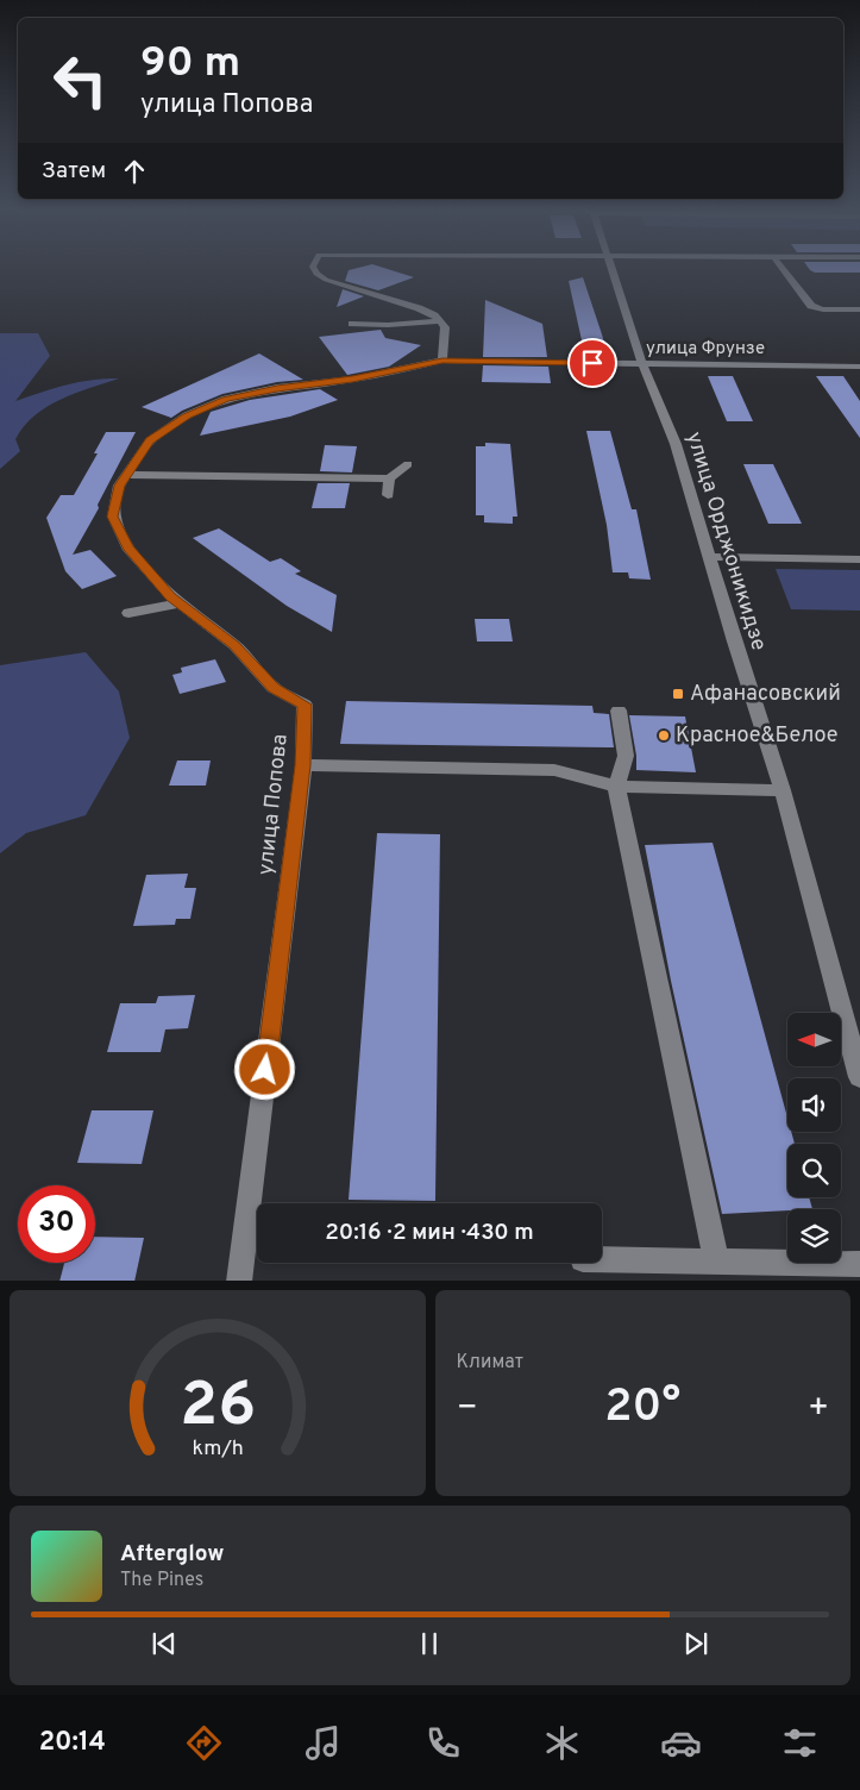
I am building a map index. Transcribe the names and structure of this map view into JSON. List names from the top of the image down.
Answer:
{
  "streets": {
    "street": ["улица Фрунзе", "улица Орджоникидзе", "улица Попова"]
  },
  "crossings": [
    ["улица Фрунзе", "улица Орджоникидзе"],
    ["улица Фрунзе", "улица Попова"]
  ],
  "places": {
    "transit": ["Афанасовский"],
    "other": ["Красное&Белое"]
  },
  "north": "left",
  "page": {
    "turn": ["90 m", "улица Попова"],
    "then": "Затем",
    "limit": "30",
    "trip": "20:16 · 2 мин · 430 m",
    "tile": "Климат",
    "heat": ["−", "20°", "+"],
    "song": ["Afterglow", "The Pines"],
    "tabs": "20:14",
    "gauge": ["26", "km/h"]
  }
}
